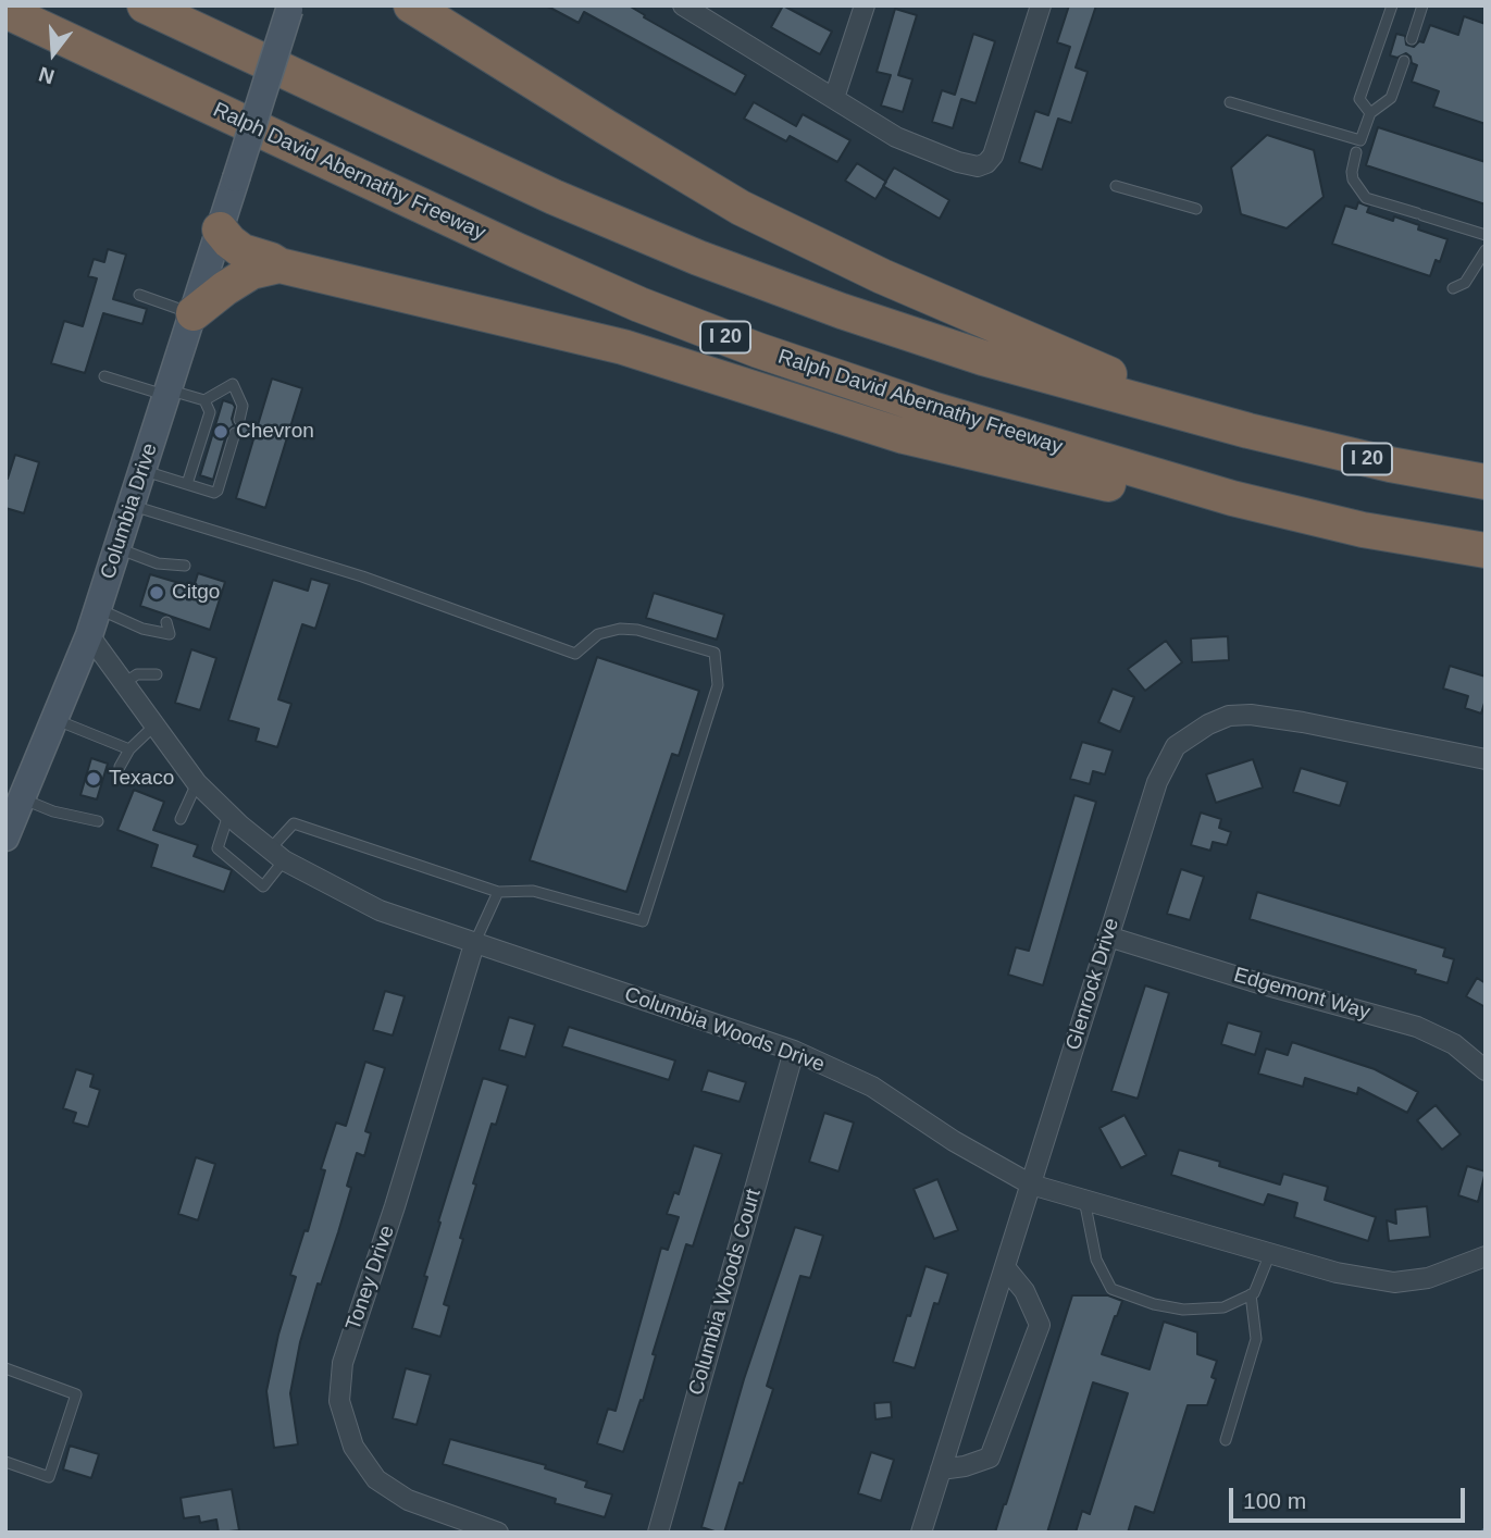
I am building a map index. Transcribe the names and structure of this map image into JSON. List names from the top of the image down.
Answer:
{
  "streets": {
    "highway": ["Ralph David Abernathy Freeway", "I 20"],
    "main road": ["Columbia Drive"],
    "street": [
      "Glenrock Drive",
      "Edgemont Way",
      "Columbia Woods Drive",
      "Toney Drive",
      "Columbia Woods Court"
    ]
  },
  "crossings": [
    ["Columbia Drive", "Columbia Woods Drive"],
    ["Glenrock Drive", "Edgemont Way"],
    ["Glenrock Drive", "Columbia Woods Drive"],
    ["Columbia Woods Drive", "Toney Drive"],
    ["Columbia Woods Drive", "Columbia Woods Court"]
  ],
  "places": ["Chevron", "Citgo", "Texaco"],
  "scale_bar": "100 m",
  "north": "bottom"
}
